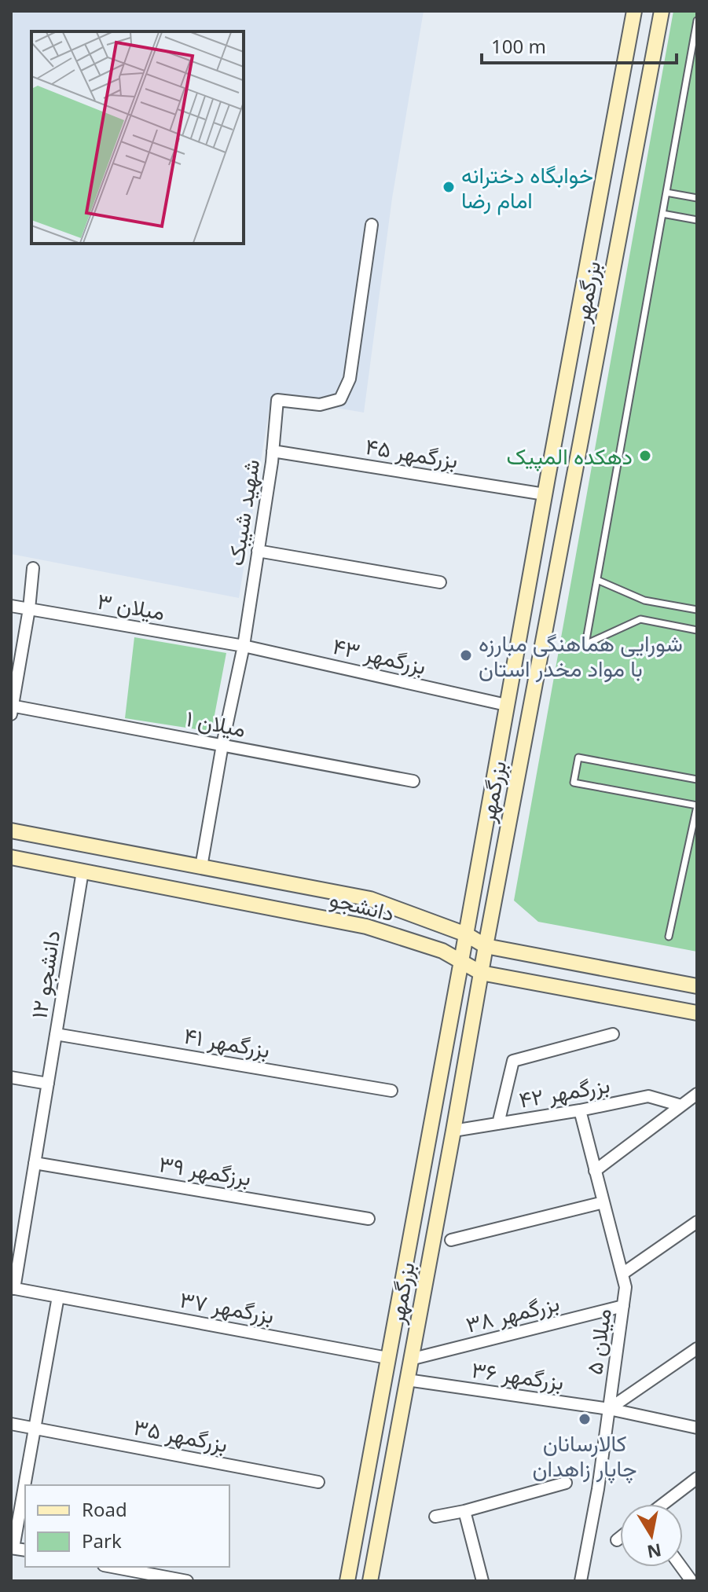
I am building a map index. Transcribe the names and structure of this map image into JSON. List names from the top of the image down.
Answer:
{
  "streets": {
    "street": [
      "بزرگمهر",
      "بزرگمهر ۴۵",
      "شهید شیبک",
      "میلان ۳",
      "بزرگمهر ۴۳",
      "میلان ۱",
      "دانشجو",
      "دانشجو ۱۲",
      "بزرگمهر ۴۱",
      "بزرگمهر ۴۲",
      "برزگمهر ۳۹",
      "بزرگمهر ۳۷",
      "بزرگمهر ۳۸",
      "میلان ۵",
      "بزرگمهر ۳۶",
      "بزرگمهر ۳۵"
    ]
  },
  "crossings": [
    ["بزرگمهر", "بزرگمهر ۴۵"],
    ["بزرگمهر", "بزرگمهر ۴۳"],
    ["بزرگمهر", "دانشجو"],
    ["بزرگمهر", "بزرگمهر ۴۲"],
    ["بزرگمهر", "بزرگمهر ۳۷"],
    ["بزرگمهر", "بزرگمهر ۳۸"],
    ["بزرگمهر", "بزرگمهر ۳۶"],
    ["بزرگمهر ۴۵", "شهید شیبک"],
    ["شهید شیبک", "میلان ۳"],
    ["شهید شیبک", "بزرگمهر ۴۳"],
    ["شهید شیبک", "میلان ۱"],
    ["شهید شیبک", "دانشجو"],
    ["میلان ۳", "بزرگمهر ۴۳"],
    ["دانشجو", "دانشجو ۱۲"],
    ["دانشجو ۱۲", "بزرگمهر ۴۱"],
    ["دانشجو ۱۲", "برزگمهر ۳۹"],
    ["دانشجو ۱۲", "بزرگمهر ۳۷"],
    ["بزرگمهر ۴۲", "میلان ۵"],
    ["بزرگمهر ۳۸", "میلان ۵"],
    ["میلان ۵", "بزرگمهر ۳۶"]
  ],
  "places": [
    "خوابگاه دخترانه امام رضا",
    "دهکده المپیک",
    "شورایی هماهنگی مبارزه با مواد مخدر استان",
    "کالارسانان چاپار زاهدان"
  ],
  "legend": ["Road", "Park"],
  "scale_bar": "100 m",
  "north": "bottom"
}
